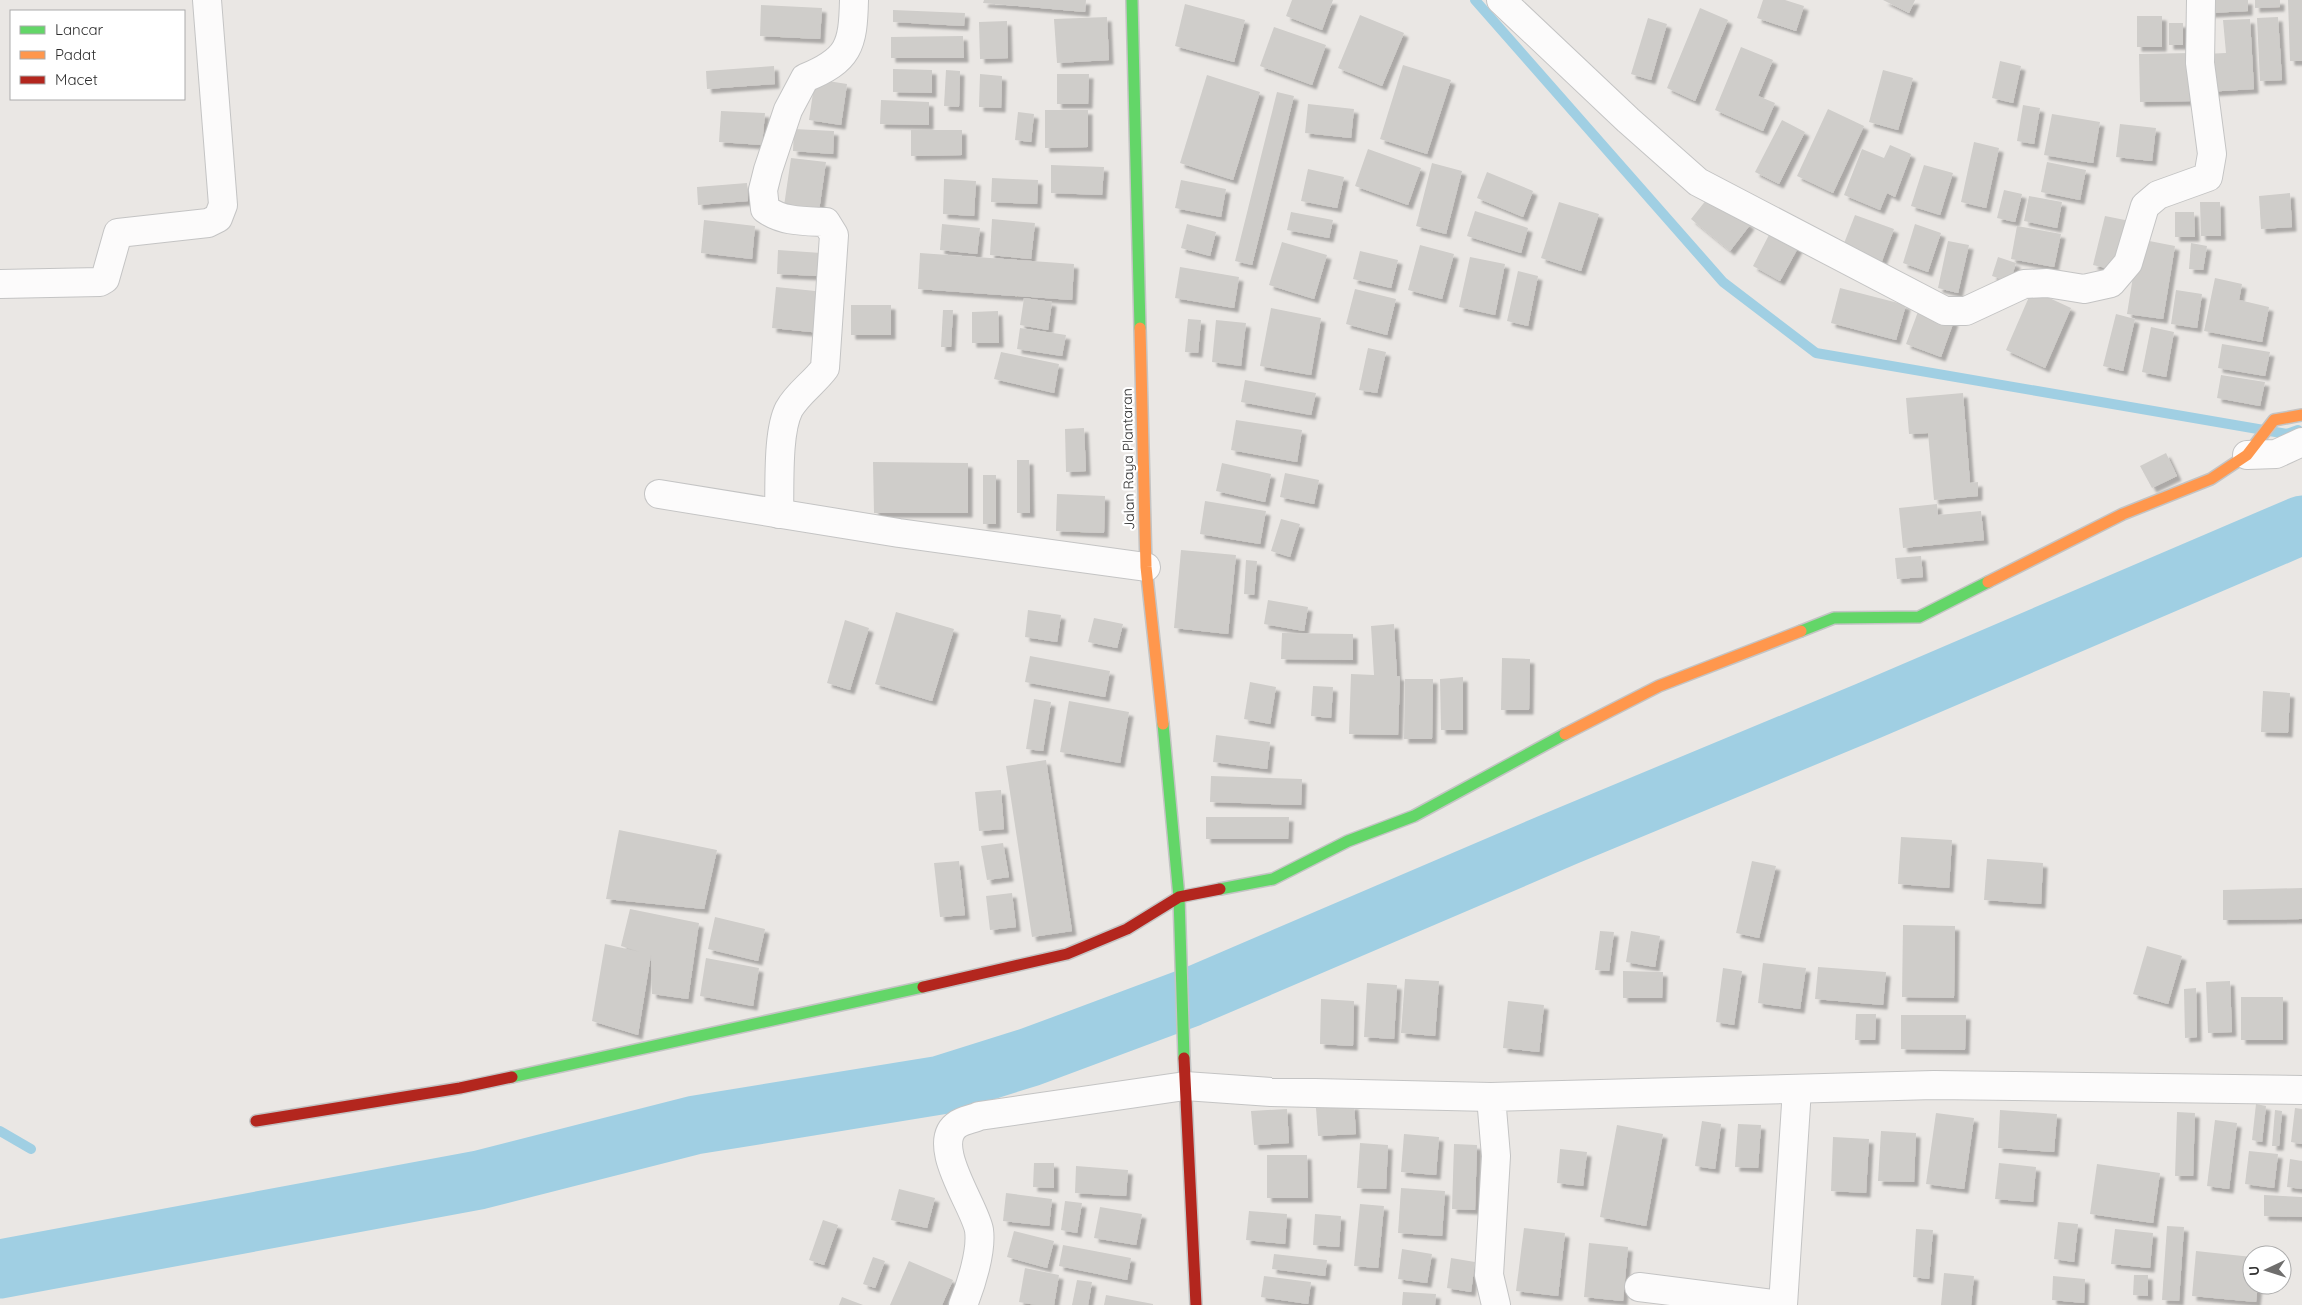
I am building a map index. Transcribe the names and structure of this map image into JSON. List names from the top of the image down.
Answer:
{
  "streets": {
    "street": ["Jalan Raya Plantaran"]
  },
  "legend": ["Lancar", "Padat", "Macet"],
  "north": "left"
}
